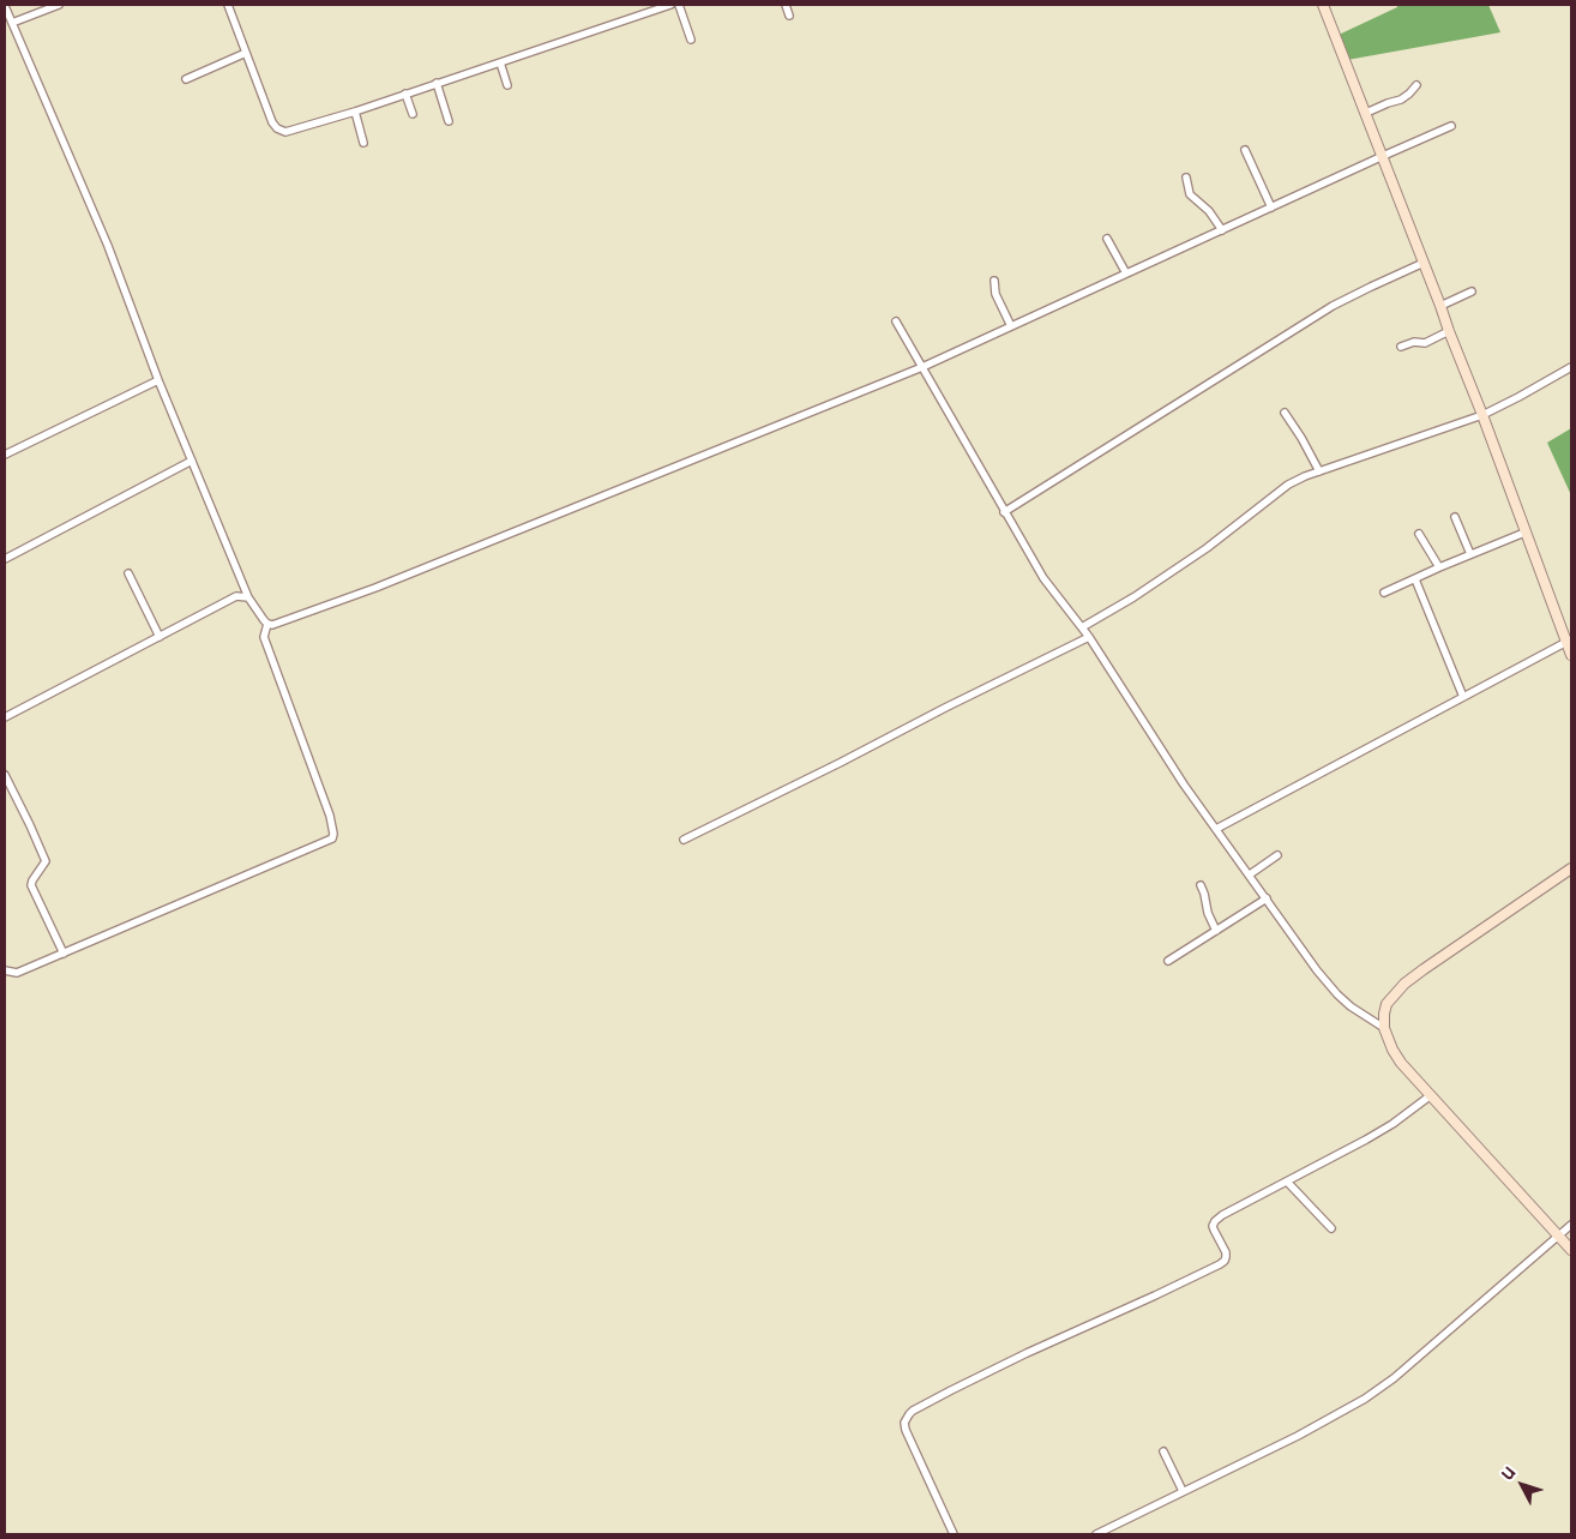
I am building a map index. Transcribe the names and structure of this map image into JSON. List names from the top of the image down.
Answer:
{
  "north": "top left"
}
